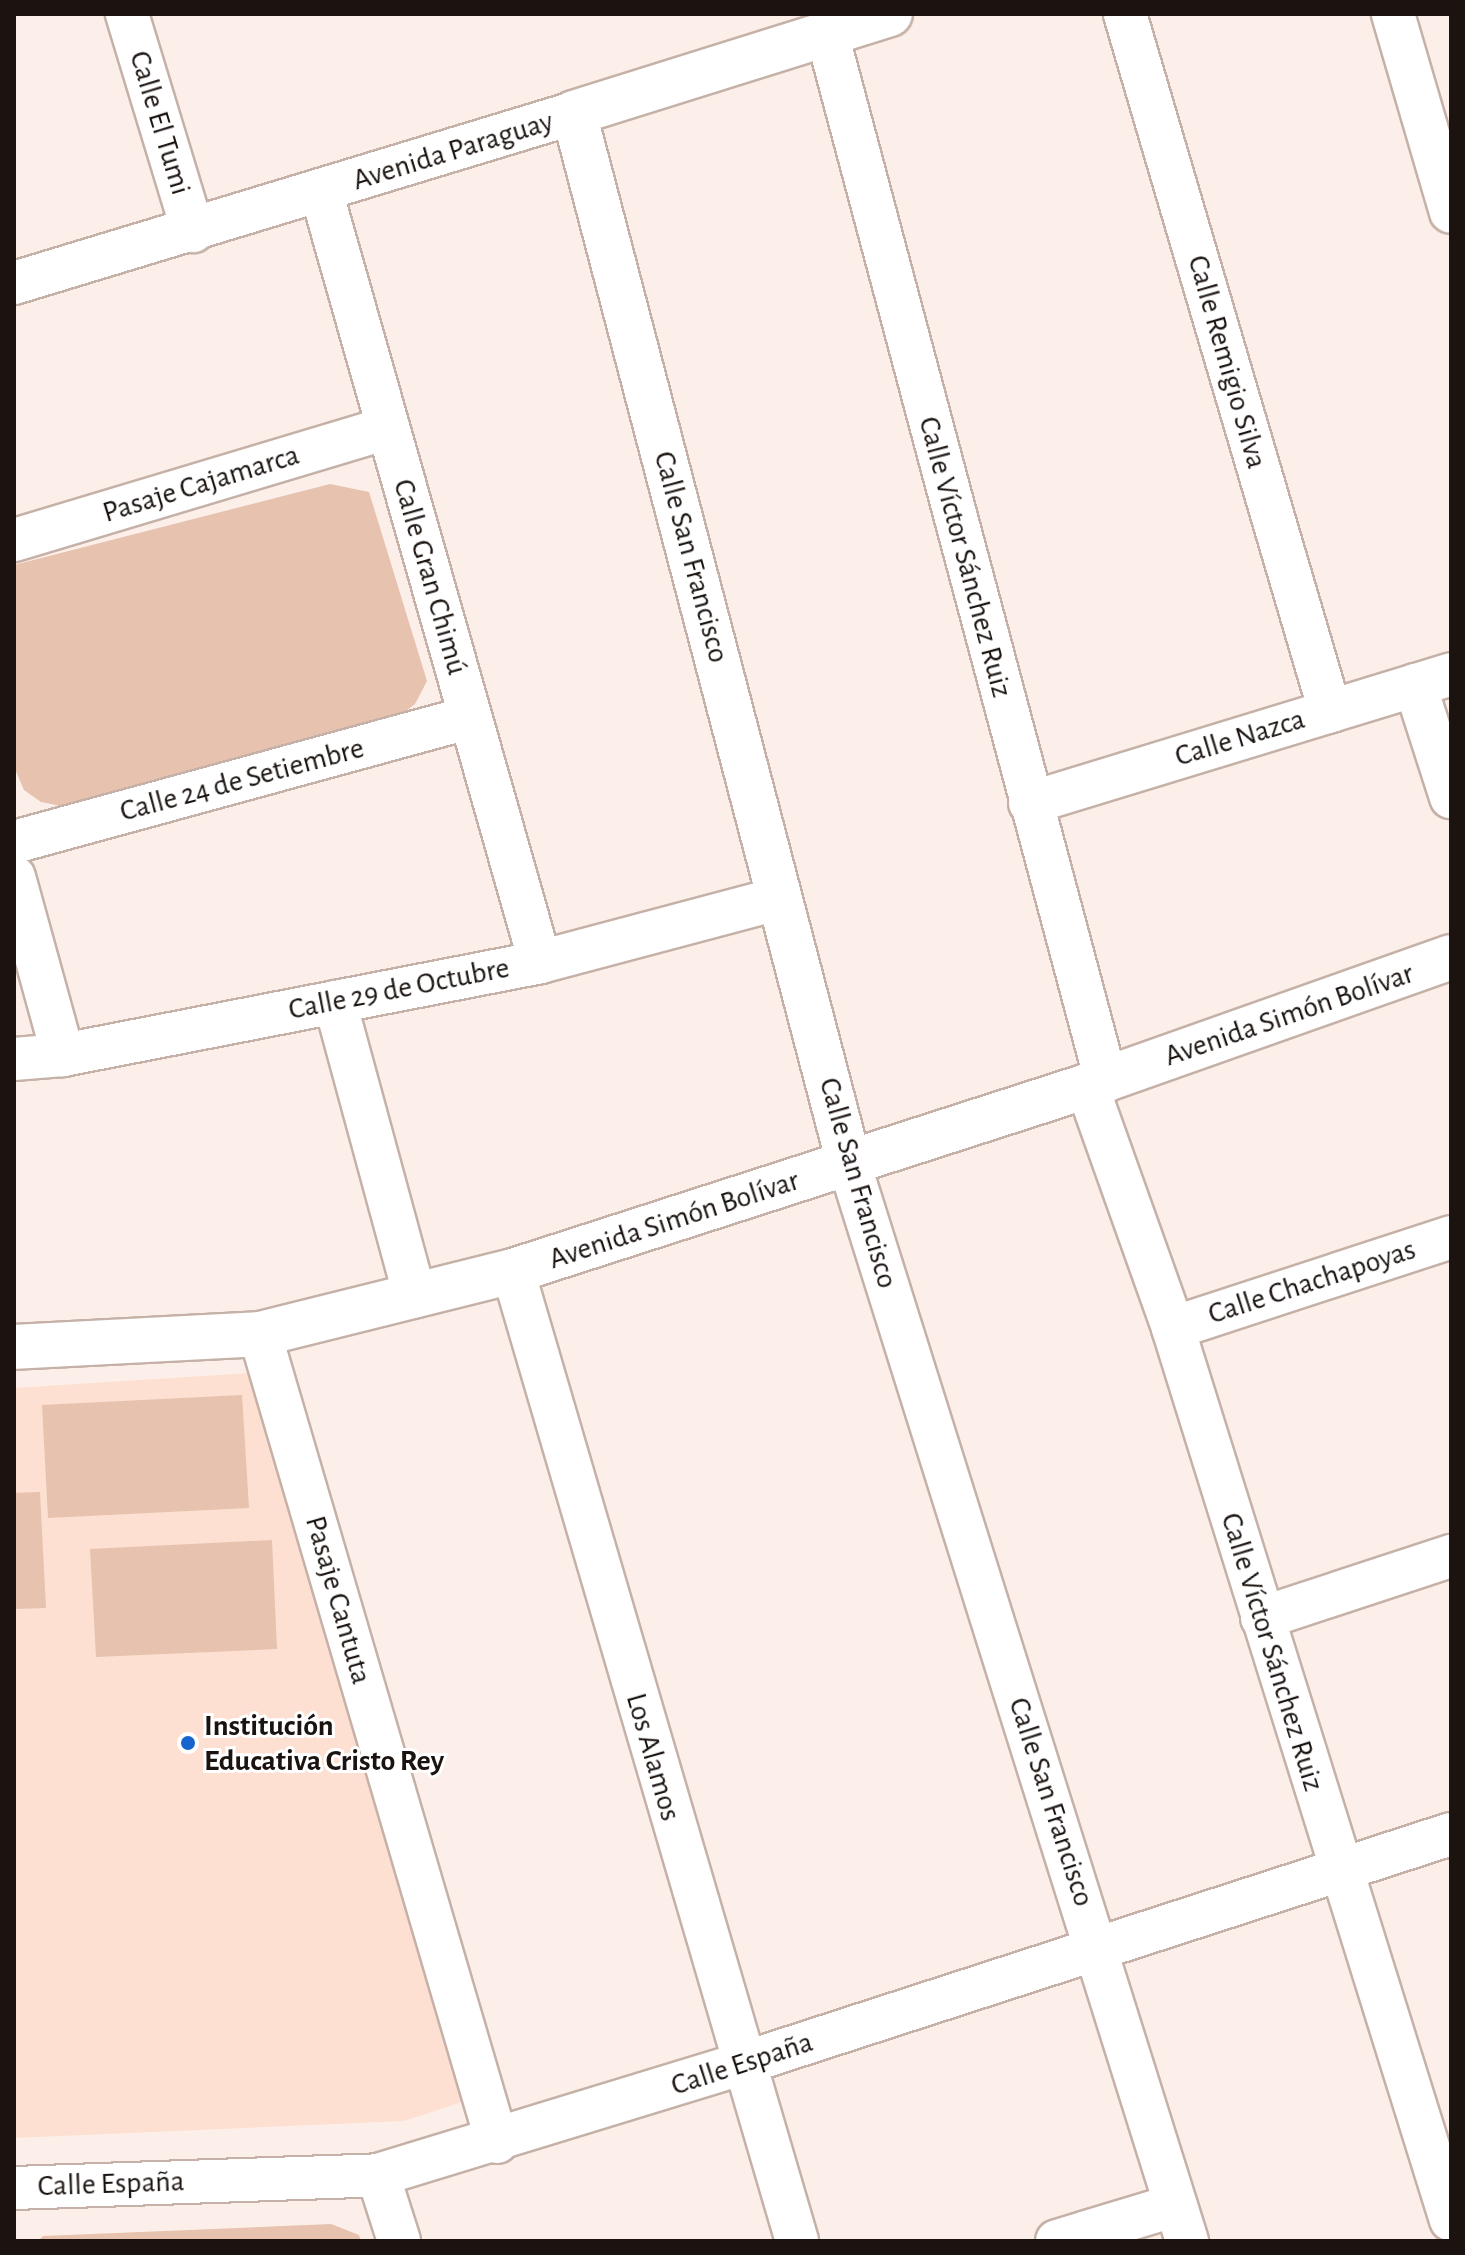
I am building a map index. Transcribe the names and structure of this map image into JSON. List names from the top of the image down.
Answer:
{
  "streets": {
    "street": [
      "Calle El Tumi",
      "Avenida Paraguay",
      "Calle Remigio Silva",
      "Pasaje Cajamarca",
      "Calle San Francisco",
      "Calle Víctor Sánchez Ruiz",
      "Calle Gran Chimú",
      "Calle Nazca",
      "Calle 24 de Setiembre",
      "Calle 29 de Octubre",
      "Avenida Simón Bolívar",
      "Calle Chachapoyas",
      "Pasaje Cantuta",
      "Los Alamos",
      "Calle España"
    ]
  },
  "crossings": [
    ["Calle El Tumi", "Avenida Paraguay"],
    ["Avenida Paraguay", "Calle San Francisco"],
    ["Avenida Paraguay", "Calle Víctor Sánchez Ruiz"],
    ["Avenida Paraguay", "Calle Gran Chimú"],
    ["Calle Remigio Silva", "Calle Nazca"],
    ["Pasaje Cajamarca", "Calle Gran Chimú"],
    ["Calle San Francisco", "Calle 29 de Octubre"],
    ["Calle San Francisco", "Avenida Simón Bolívar"],
    ["Calle San Francisco", "Calle España"],
    ["Calle Víctor Sánchez Ruiz", "Calle Nazca"],
    ["Calle Víctor Sánchez Ruiz", "Avenida Simón Bolívar"],
    ["Calle Víctor Sánchez Ruiz", "Calle Chachapoyas"],
    ["Calle Víctor Sánchez Ruiz", "Calle España"],
    ["Calle Gran Chimú", "Calle 24 de Setiembre"],
    ["Calle Gran Chimú", "Calle 29 de Octubre"],
    ["Avenida Simón Bolívar", "Pasaje Cantuta"],
    ["Avenida Simón Bolívar", "Los Alamos"],
    ["Pasaje Cantuta", "Calle España"],
    ["Los Alamos", "Calle España"]
  ],
  "places": ["Institución Educativa Cristo Rey"]
}
